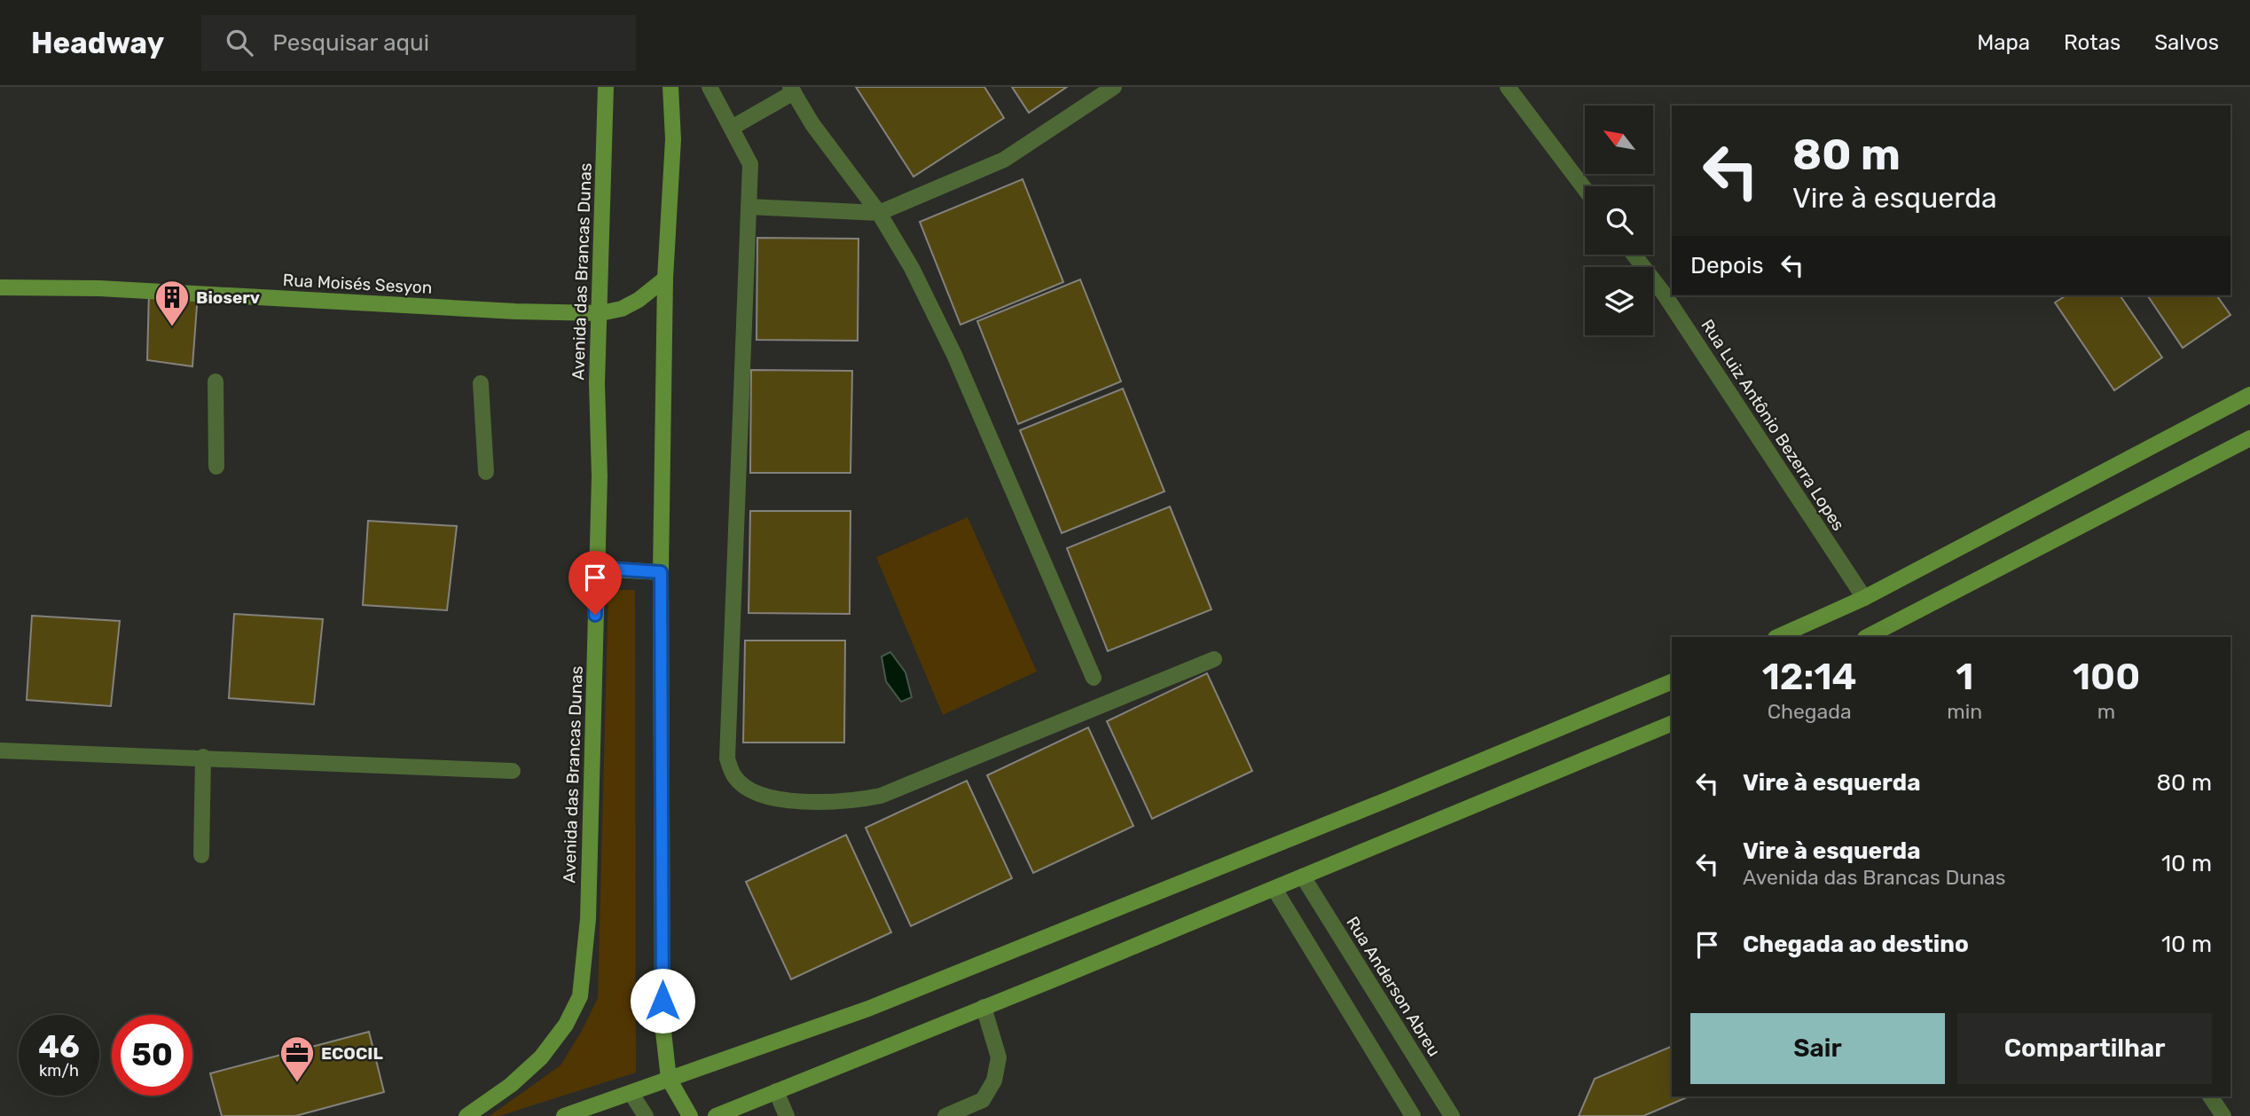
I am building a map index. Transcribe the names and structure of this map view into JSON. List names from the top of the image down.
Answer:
{
  "streets": {
    "main road": ["Avenida das Brancas Dunas", "Rua Moisés Sesyon"],
    "street": ["Rua Luiz Antônio Bezerra Lopes", "Rua Anderson Abreu"]
  },
  "crossings": [
    ["Avenida das Brancas Dunas", "Rua Moisés Sesyon"]
  ],
  "places": {
    "building": ["Bioserv"],
    "office": ["ECOCIL"]
  },
  "north": "top left",
  "page": {
    "header": "Headway",
    "search": "Pesquisar aqui",
    "nav": ["Mapa", "Rotas", "Salvos"],
    "turn": ["80 m", "Vire à esquerda"],
    "then": "Depois",
    "eta": [
      "12:14",
      "Chegada",
      "1",
      "min",
      "100",
      "m"
    ],
    "list": [
      {
        "name": "Vire à esquerda",
        "value": "80 m"
      },
      {
        "name": "Vire à esquerda",
        "note": "Avenida das Brancas Dunas",
        "value": "10 m"
      },
      {
        "name": "Chegada ao destino",
        "value": "10 m"
      }
    ],
    "buttons": ["Sair", "Compartilhar"],
    "speed": "46 km/h",
    "limit": "50"
  }
}
